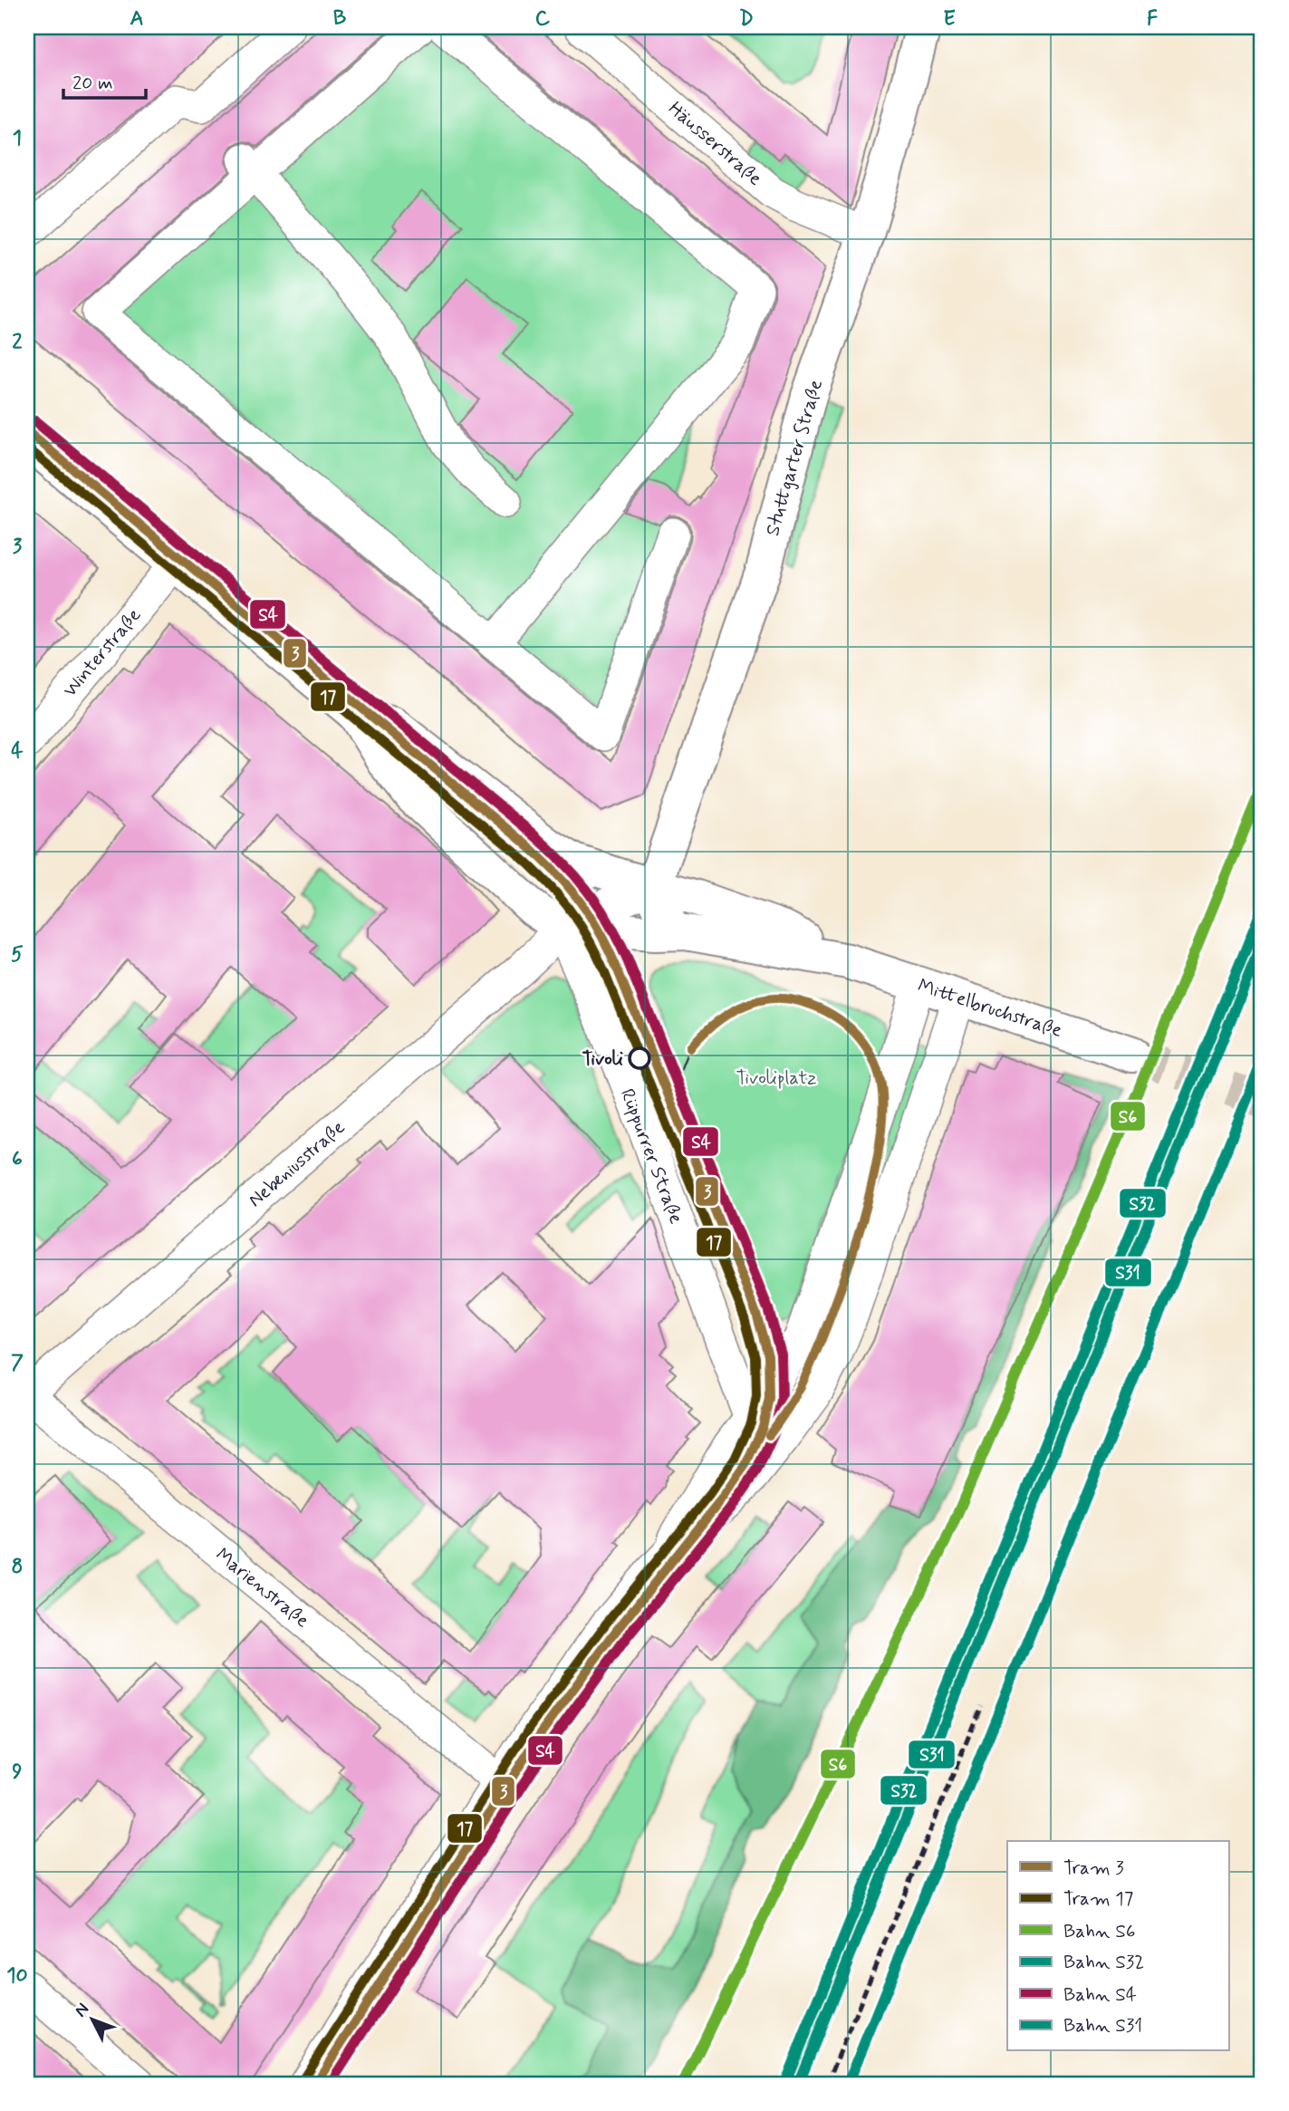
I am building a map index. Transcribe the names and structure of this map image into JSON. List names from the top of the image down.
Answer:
{
  "streets": {
    "main road": ["Stuttgarter Straße", "Mittelbruchstraße"],
    "street": [
      "Häusserstraße",
      "Winterstraße",
      "Rüppurrer Straße",
      "Nebeniusstraße",
      "Marienstraße"
    ]
  },
  "crossings": [
    ["Häusserstraße", "Stuttgarter Straße"],
    ["Stuttgarter Straße", "Mittelbruchstraße"],
    ["Mittelbruchstraße", "Rüppurrer Straße"],
    ["Mittelbruchstraße", "Nebeniusstraße"],
    ["Rüppurrer Straße", "Nebeniusstraße"],
    ["Nebeniusstraße", "Marienstraße"]
  ],
  "parks": ["Tivoliplatz"],
  "places": ["Tivoli"],
  "lines": [
    "rail line S4",
    "tram line 3",
    "tram line 17",
    "rail line S6",
    "rail line S32",
    "rail line S31"
  ],
  "legend": [
    "Tram 3",
    "Tram 17",
    "Bahn S6",
    "Bahn S32",
    "Bahn S4",
    "Bahn S31"
  ],
  "scale_bar": "20 m",
  "north": "top left",
  "grid": {
    "columns": [
      "A",
      "B",
      "C",
      "D",
      "E",
      "F"
    ],
    "rows": [
      "1",
      "2",
      "3",
      "4",
      "5",
      "6",
      "7",
      "8",
      "9",
      "10"
    ]
  }
}
